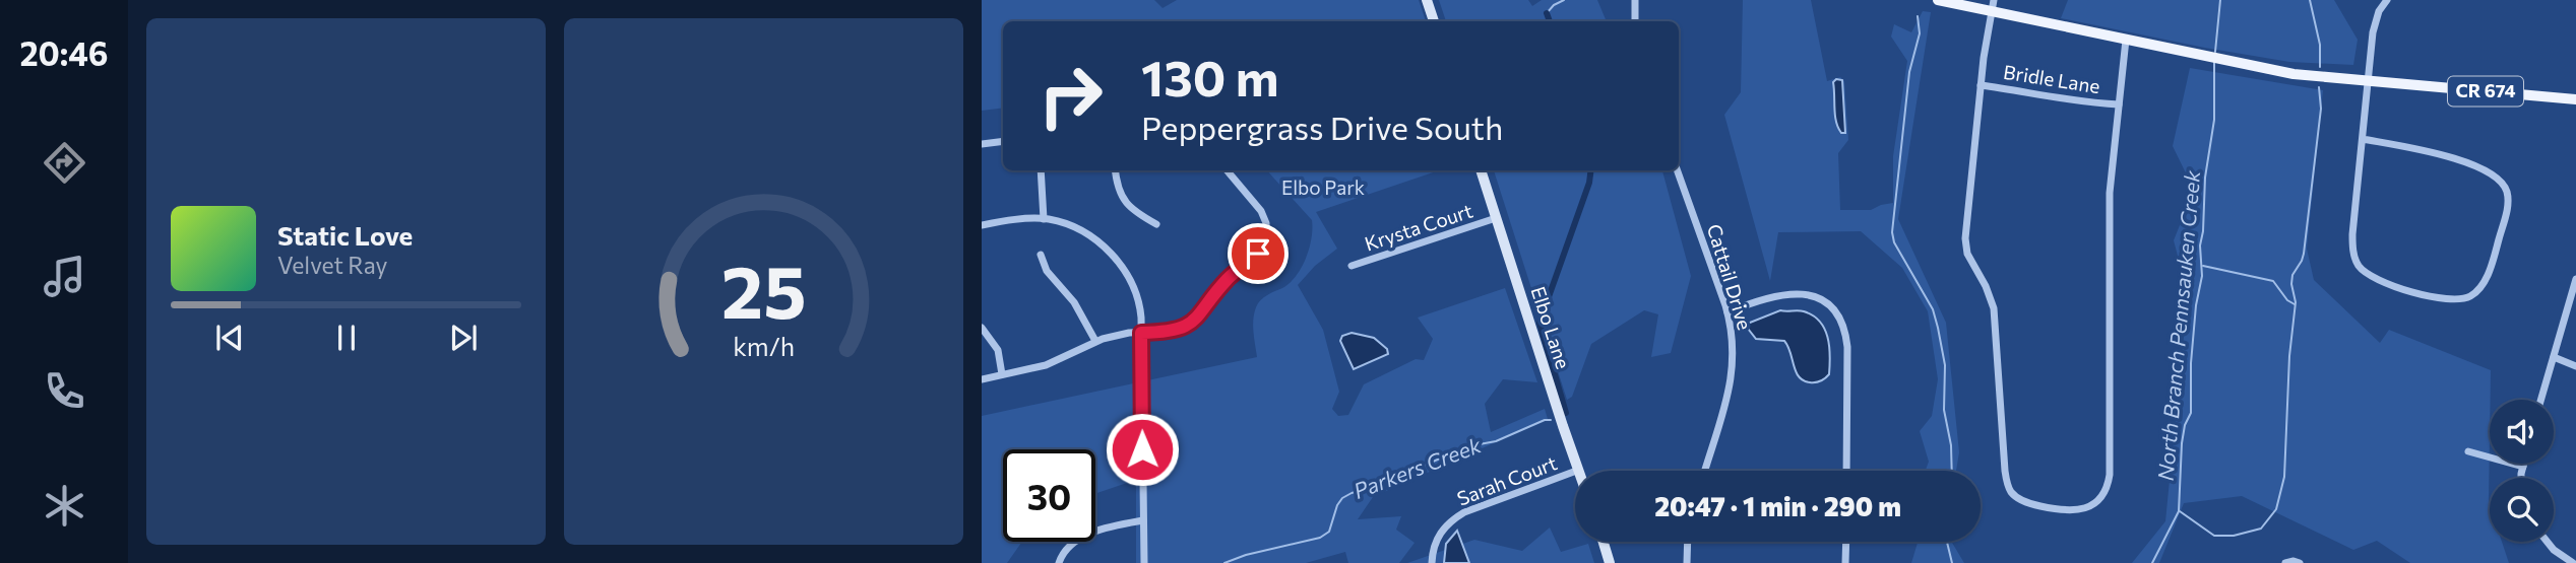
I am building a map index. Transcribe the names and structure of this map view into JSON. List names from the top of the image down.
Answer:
{
  "streets": {
    "main road": ["CR 674"],
    "street": [
      "Bridle Lane",
      "Krysta Court",
      "Cattail Drive",
      "Elbo Lane",
      "Sarah Court"
    ]
  },
  "crossings": [
    ["Krysta Court", "Elbo Lane"],
    ["Elbo Lane", "Sarah Court"]
  ],
  "water": ["North Branch Pennsauken Creek", "Parkers Creek"],
  "parks": ["Elbo Park"],
  "page": {
    "tabs": "20:46",
    "turn": ["130 m", "Peppergrass Drive South"],
    "song": ["Static Love", "Velvet Ray"],
    "limit": "30",
    "trip": "20:47 · 1 min · 290 m",
    "gauge": ["25", "km/h"]
  }
}
